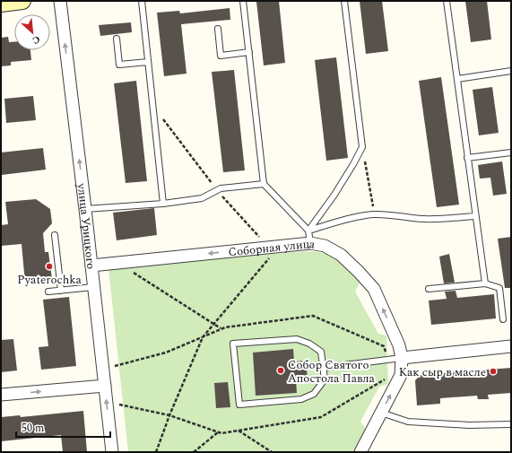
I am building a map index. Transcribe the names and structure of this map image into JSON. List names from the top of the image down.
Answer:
{
  "streets": {
    "street": ["улица Урицкого", "Соборная улица"]
  },
  "crossings": [
    ["улица Урицкого", "Соборная улица"]
  ],
  "one_way": ["улица Урицкого"],
  "places": ["Pyaterochka", "Собор Святого Апостола Павла", "Как сыр в масле"],
  "scale_bar": "50 m",
  "north": "bottom right"
}
